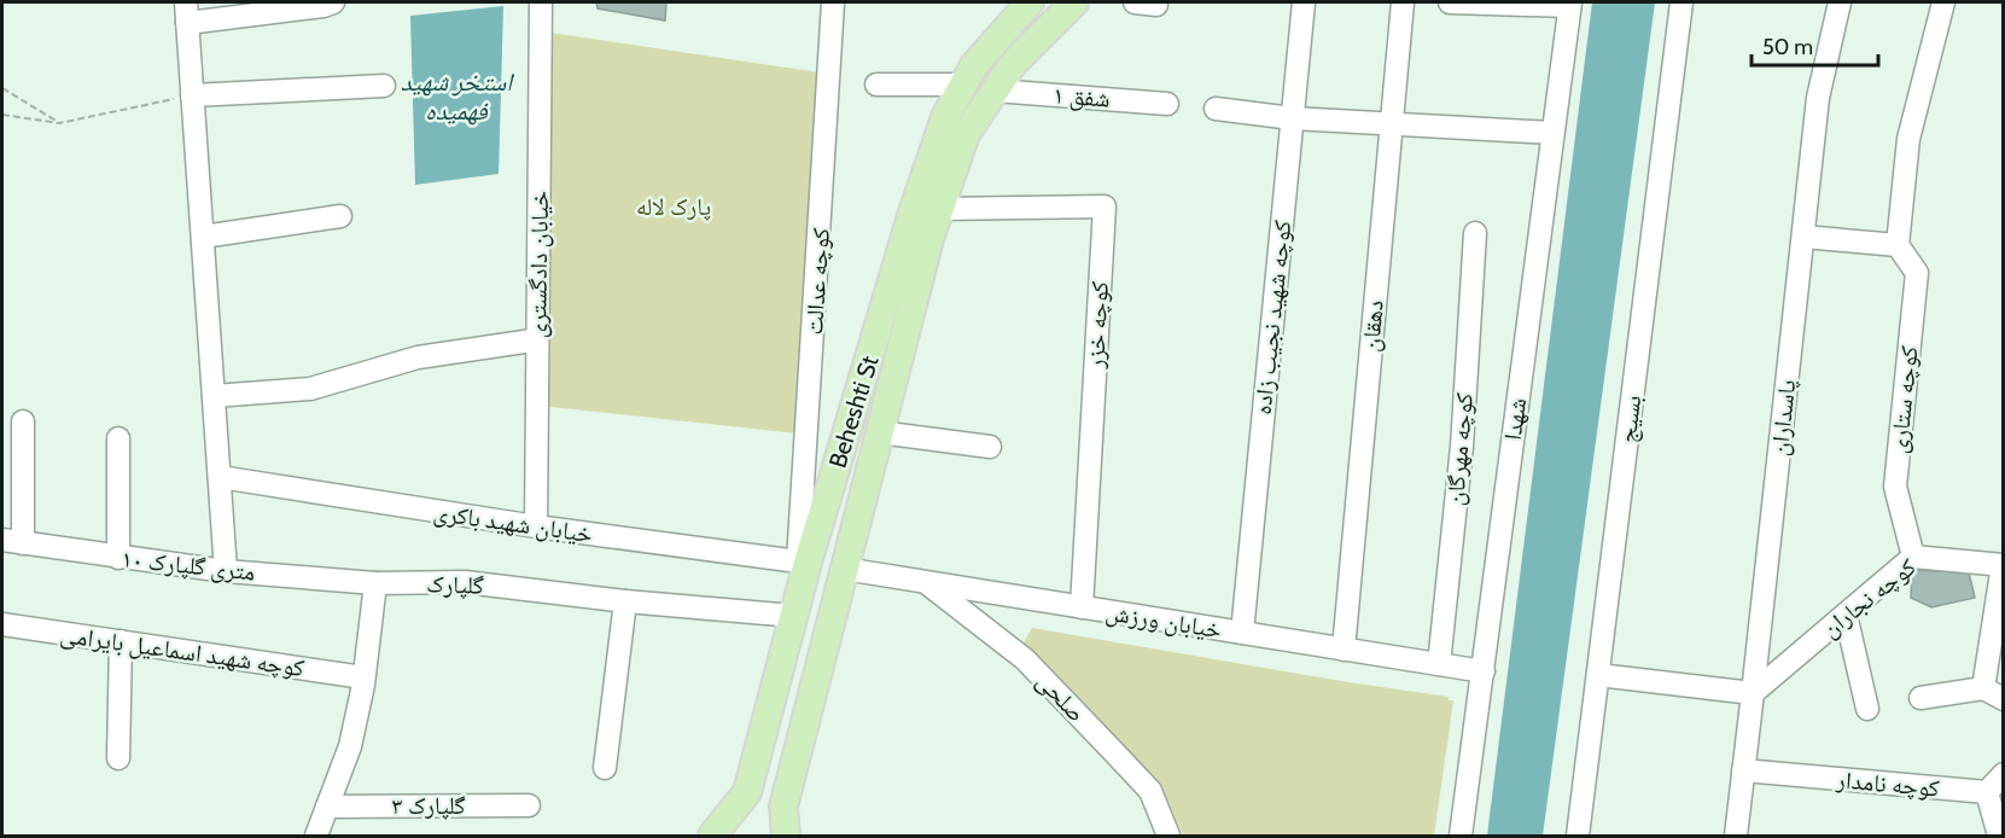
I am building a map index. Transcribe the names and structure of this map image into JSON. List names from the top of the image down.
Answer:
{
  "streets": {
    "main road": ["Beheshti St"],
    "street": [
      "شفق ۱",
      "خیابان دادگستری",
      "کوچه عدالت",
      "کوچه شهید نجیب زاده",
      "کوچه خزر",
      "دهقان",
      "کوچه ستاری",
      "پاسداران",
      "شهدا",
      "بسیج",
      "کوچه مهرگان",
      "خیابان شهید باکری",
      "۱۰ متری گلپارک",
      "گلپارک",
      "کوچه نجاران",
      "خیابان ورزش",
      "کوچه شهید اسماعیل بایرامی",
      "صلحی",
      "کوچه نامدار",
      "گلپارک ۳"
    ]
  },
  "crossings": [
    ["شفق ۱", "Beheshti St"],
    ["خیابان دادگستری", "خیابان شهید باکری"],
    ["کوچه عدالت", "Beheshti St"],
    ["کوچه عدالت", "خیابان شهید باکری"],
    ["کوچه شهید نجیب زاده", "خیابان ورزش"],
    ["کوچه خزر", "Beheshti St"],
    ["کوچه خزر", "خیابان ورزش"],
    ["دهقان", "خیابان ورزش"],
    ["کوچه ستاری", "کوچه نجاران"],
    ["Beheshti St", "خیابان شهید باکری"],
    ["Beheshti St", "گلپارک"],
    ["Beheshti St", "خیابان ورزش"],
    ["پاسداران", "کوچه نجاران"],
    ["پاسداران", "کوچه نامدار"],
    ["شهدا", "خیابان ورزش"],
    ["کوچه مهرگان", "خیابان ورزش"],
    ["۱۰ متری گلپارک", "گلپارک"],
    ["خیابان ورزش", "صلحی"]
  ],
  "water": ["استخر شهید فهمیده"],
  "parks": ["پارک لاله"],
  "scale_bar": "50 m"
}
